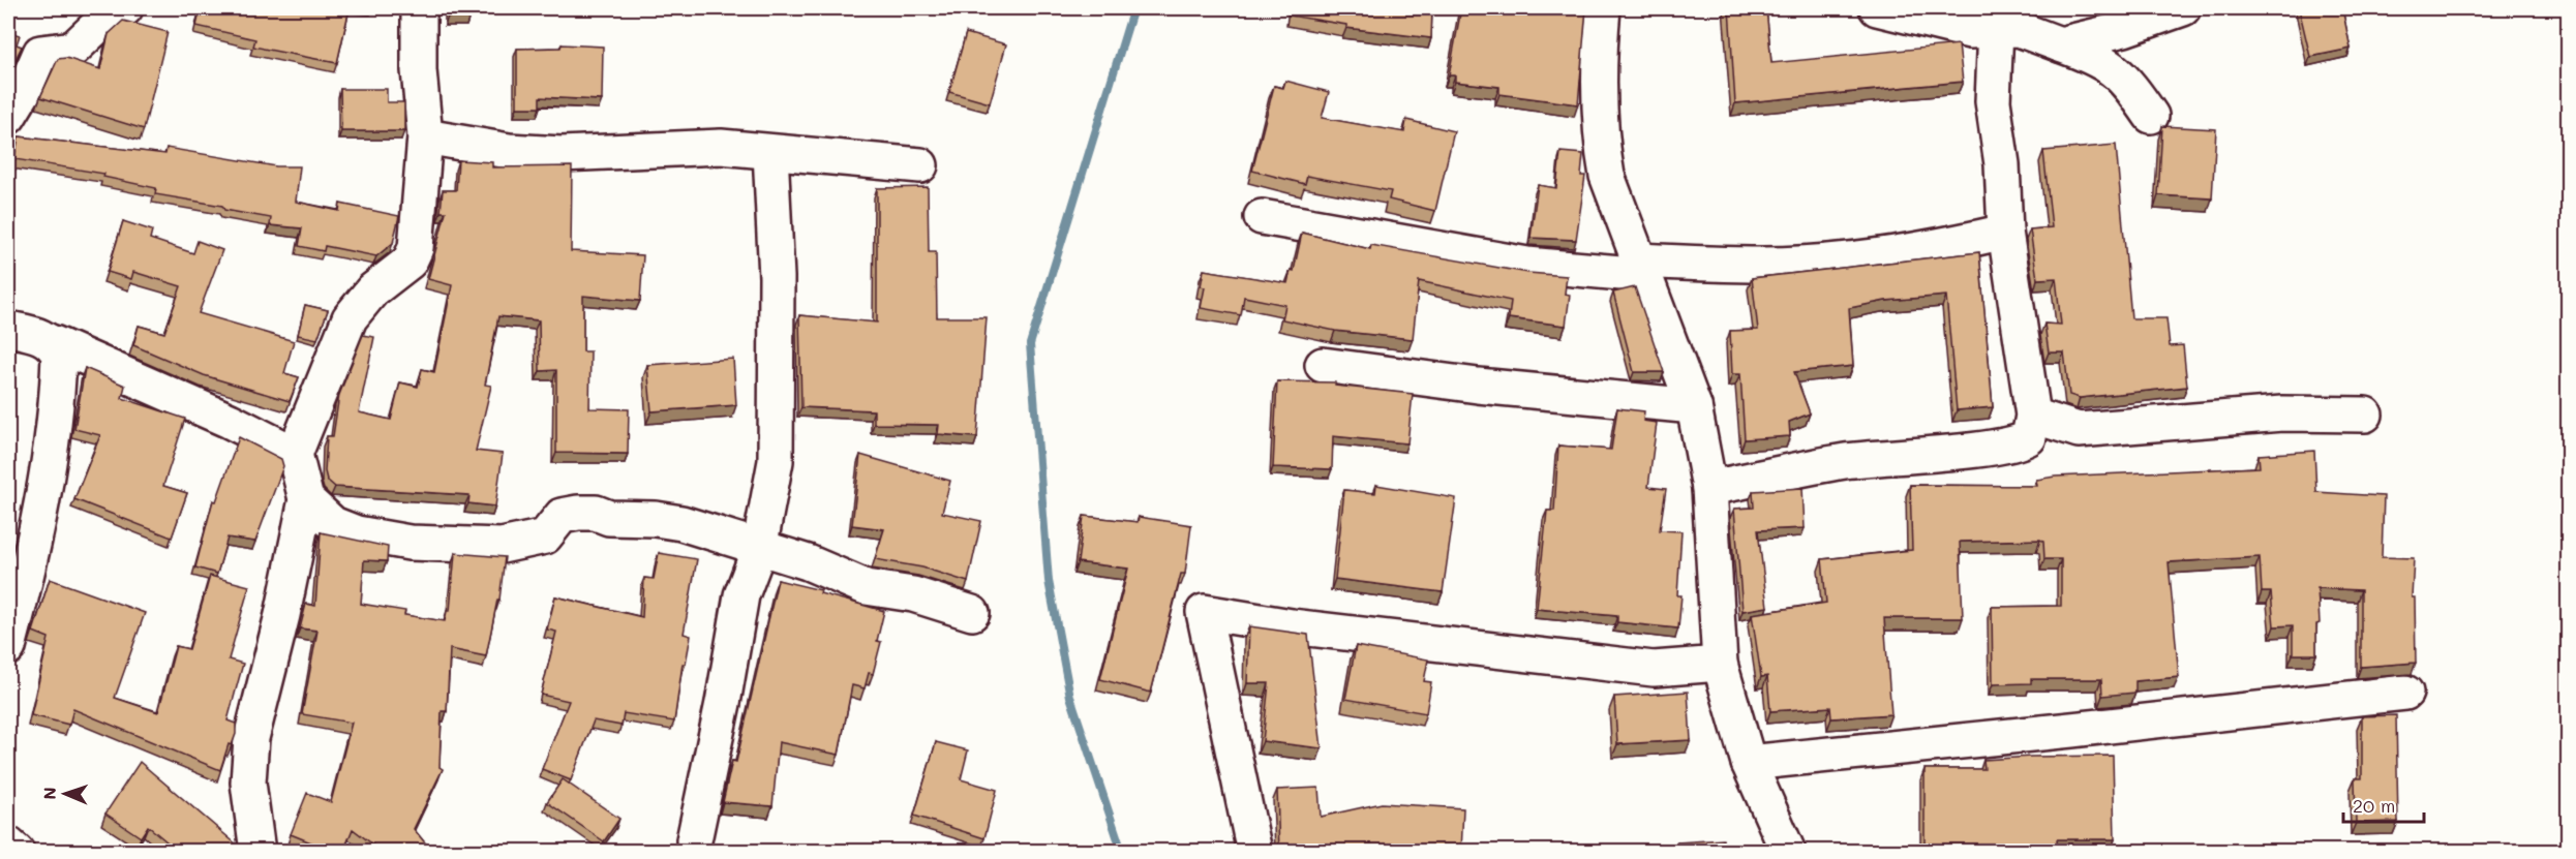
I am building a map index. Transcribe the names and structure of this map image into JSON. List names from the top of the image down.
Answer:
{
  "scale_bar": "20 m",
  "north": "left"
}
